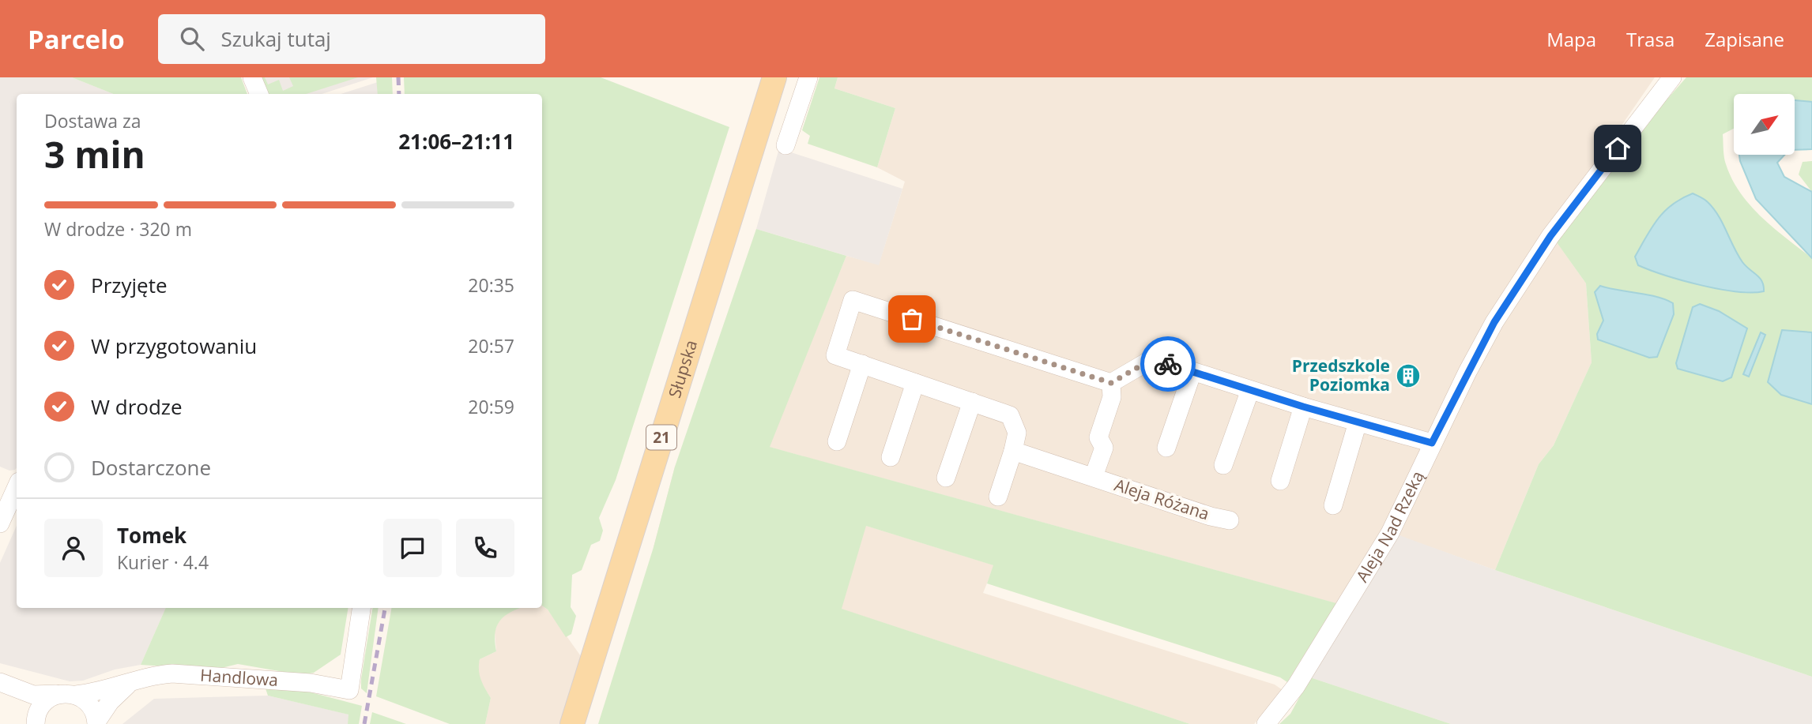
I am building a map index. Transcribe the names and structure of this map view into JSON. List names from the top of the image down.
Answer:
{
  "streets": {
    "main road": ["Słupska", "21"],
    "street": ["Aleja Różana", "Aleja Nad Rzeką", "Handlowa"]
  },
  "places": {
    "building": ["Przedszkole Poziomka"]
  },
  "north": "top right",
  "page": {
    "header": "Parcelo",
    "search": "Szukaj tutaj",
    "nav": ["Mapa", "Trasa", "Zapisane"],
    "heading": ["3 min", "Dostawa za", "21:06–21:11"],
    "panel": ["Tomek", "Kurier · 4.4"],
    "bar": "W drodze · 320 m",
    "list": [
      ["Przyjęte", "20:35"],
      ["W przygotowaniu", "20:57"],
      ["W drodze", "20:59"],
      "Dostarczone"
    ]
  }
}
